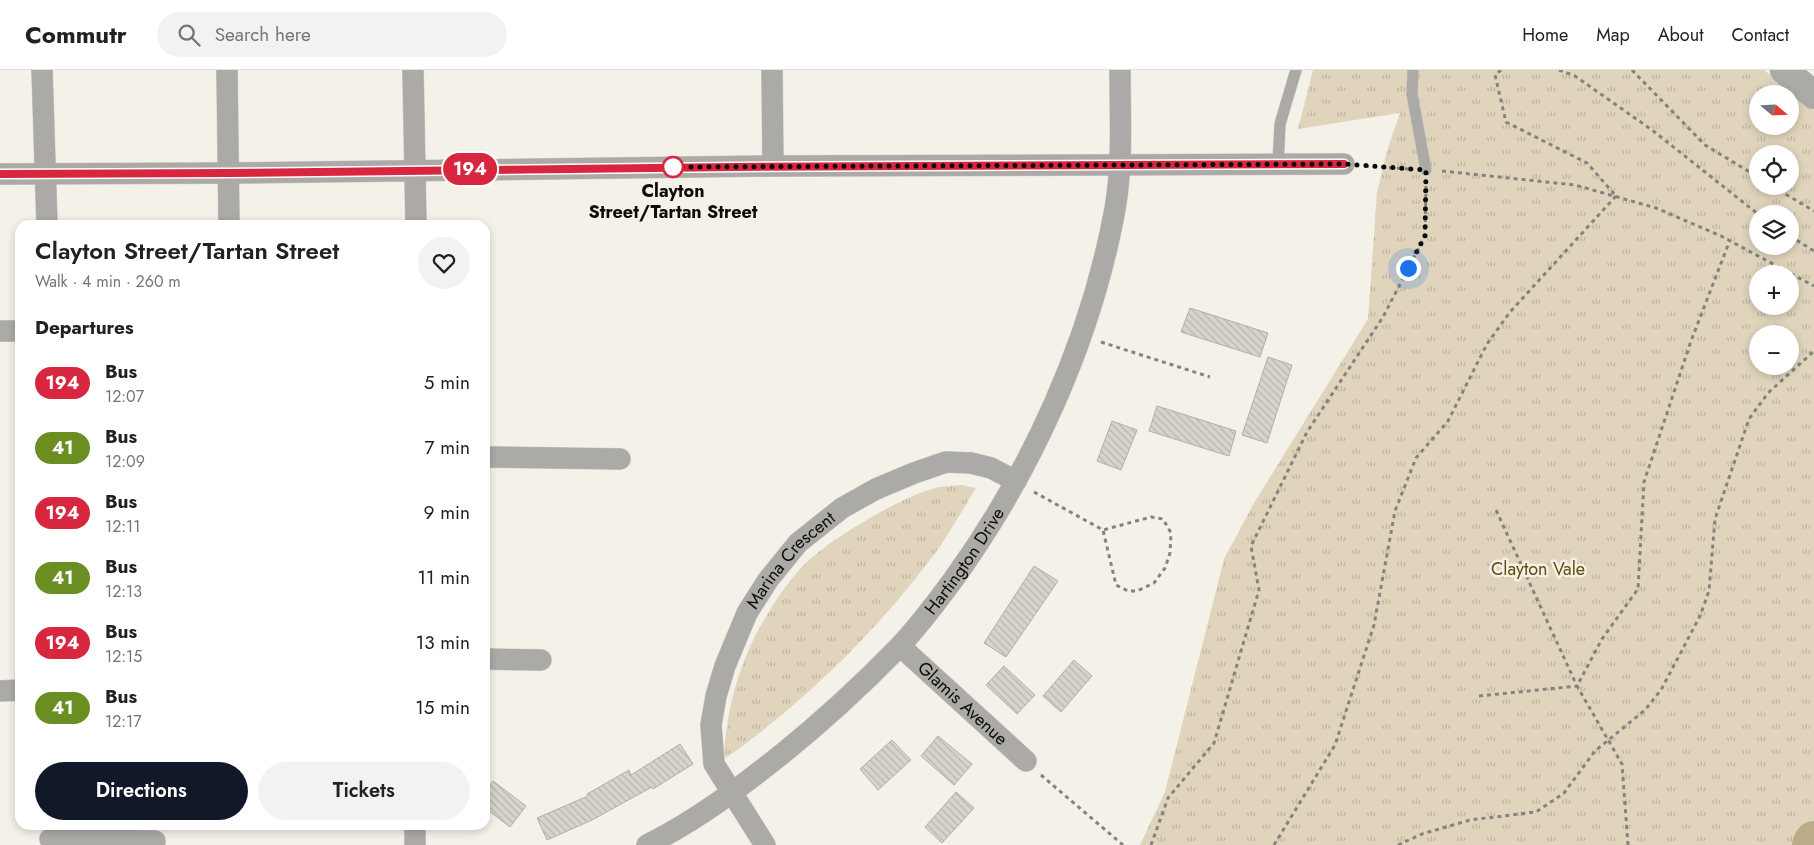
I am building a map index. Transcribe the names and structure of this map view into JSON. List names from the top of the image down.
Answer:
{
  "streets": {
    "street": ["Hartington Drive", "Marina Crescent", "Glamis Avenue"]
  },
  "crossings": [
    ["Hartington Drive", "Marina Crescent"],
    ["Hartington Drive", "Glamis Avenue"]
  ],
  "parks": ["Clayton Vale"],
  "places": ["Clayton Street/Tartan Street"],
  "lines": ["bus line 194"],
  "north": "right",
  "page": {
    "header": "Commutr",
    "search": "Search here",
    "nav": [
      "Home",
      "Map",
      "About",
      "Contact"
    ],
    "on_map": "194",
    "map_buttons": ["+", "−"],
    "heading": [
      ["Clayton Street/Tartan Street", "Walk · 4 min · 260 m"],
      "Departures"
    ],
    "list": [
      {
        "mark": "194",
        "name": "Bus",
        "note": "12:07",
        "value": "5 min"
      },
      {
        "mark": "41",
        "name": "Bus",
        "note": "12:09",
        "value": "7 min"
      },
      {
        "mark": "194",
        "name": "Bus",
        "note": "12:11",
        "value": "9 min"
      },
      {
        "mark": "41",
        "name": "Bus",
        "note": "12:13",
        "value": "11 min"
      },
      {
        "mark": "194",
        "name": "Bus",
        "note": "12:15",
        "value": "13 min"
      },
      {
        "mark": "41",
        "name": "Bus",
        "note": "12:17",
        "value": "15 min"
      }
    ],
    "buttons": ["Directions", "Tickets"]
  }
}
